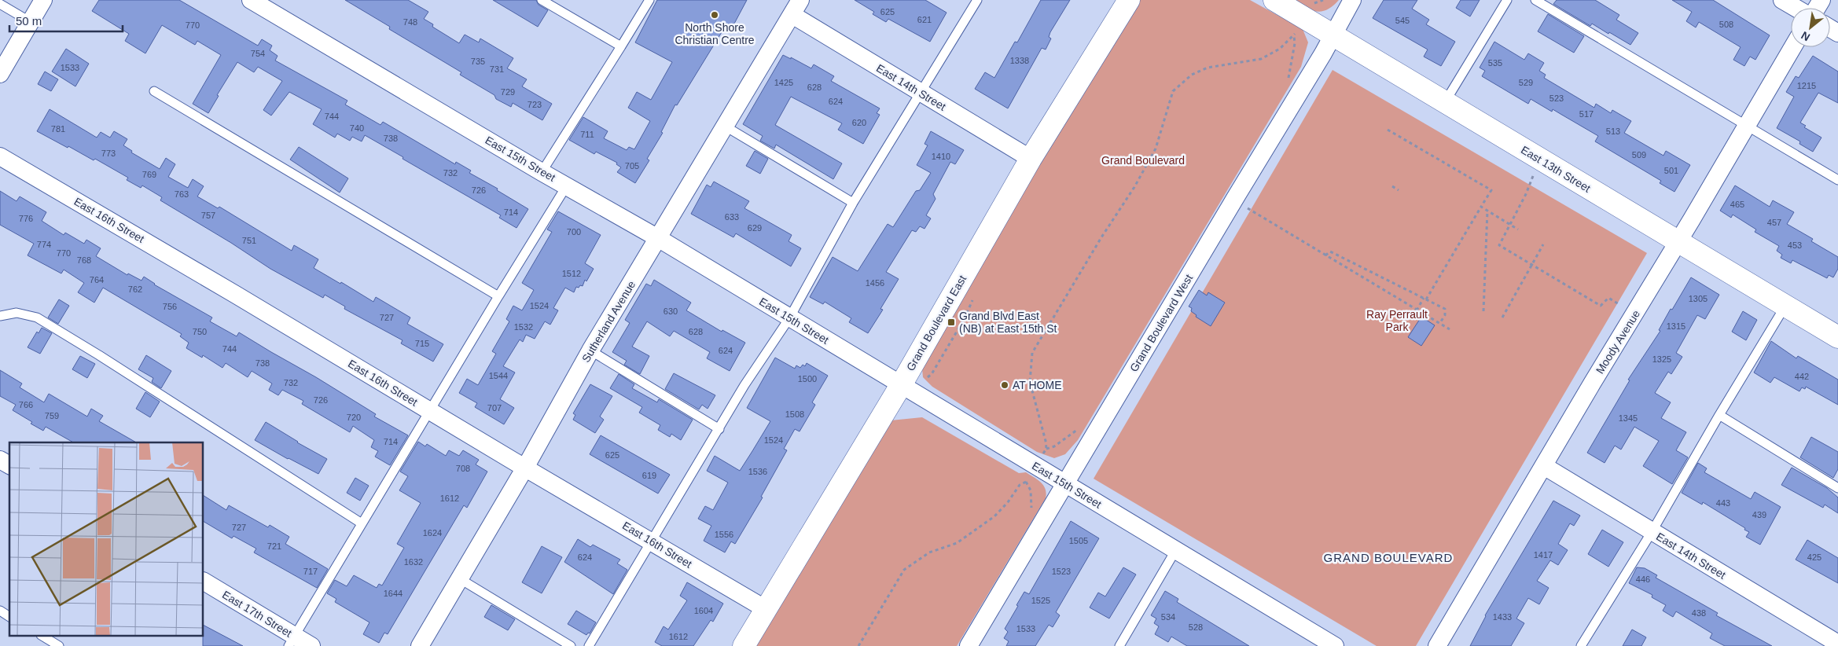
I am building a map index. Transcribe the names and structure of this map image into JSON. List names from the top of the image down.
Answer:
{
  "streets": {
    "main road": ["East 13th Street", "Grand Boulevard East"],
    "street": [
      "East 14th Street",
      "East 15th Street",
      "East 16th Street",
      "Sutherland Avenue",
      "Grand Boulevard West",
      "Moody Avenue",
      "East 17th Street"
    ]
  },
  "crossings": [
    ["East 14th Street", "Sutherland Avenue"],
    ["East 14th Street", "Grand Boulevard East"],
    ["East 14th Street", "Moody Avenue"],
    ["East 15th Street", "Sutherland Avenue"],
    ["East 15th Street", "Grand Boulevard East"],
    ["East 15th Street", "Grand Boulevard West"],
    ["East 13th Street", "Grand Boulevard West"],
    ["East 13th Street", "Moody Avenue"],
    ["East 16th Street", "Sutherland Avenue"],
    ["East 16th Street", "Grand Boulevard East"]
  ],
  "districts": ["GRAND BOULEVARD"],
  "parks": ["Grand Boulevard", "Ray Perrault Park"],
  "places": {
    "other": ["North Shore Christian Centre", "AT HOME"],
    "transit": ["Grand Blvd East (NB) at East 15th St"]
  },
  "house_numbers": [
    "625",
    "621",
    "545",
    "748",
    "508",
    "770",
    "754",
    "1338",
    "735",
    "535",
    "1533",
    "731",
    "1425",
    "529",
    "1215",
    "628",
    "729",
    "523",
    "624",
    "723",
    "517",
    "744",
    "620",
    "740",
    "781",
    "513",
    "711",
    "738",
    "773",
    "509",
    "1410",
    "705",
    "501",
    "732",
    "769",
    "726",
    "763",
    "465",
    "714",
    "757",
    "633",
    "776",
    "457",
    "629",
    "700",
    "751",
    "774",
    "453",
    "770",
    "768",
    "1512",
    "764",
    "1456",
    "762",
    "1305",
    "1524",
    "756",
    "630",
    "727",
    "1315",
    "1532",
    "750",
    "628",
    "715",
    "744",
    "624",
    "1325",
    "738",
    "1544",
    "442",
    "1500",
    "732",
    "726",
    "766",
    "707",
    "1508",
    "759",
    "720",
    "1345",
    "1524",
    "714",
    "625",
    "708",
    "1536",
    "619",
    "1612",
    "443",
    "439",
    "727",
    "1624",
    "1556",
    "1505",
    "721",
    "1417",
    "624",
    "425",
    "1632",
    "717",
    "1523",
    "446",
    "1644",
    "1525",
    "1604",
    "438",
    "534",
    "1433",
    "528",
    "1533",
    "1612"
  ],
  "scale_bar": "50 m",
  "north": "bottom left"
}
